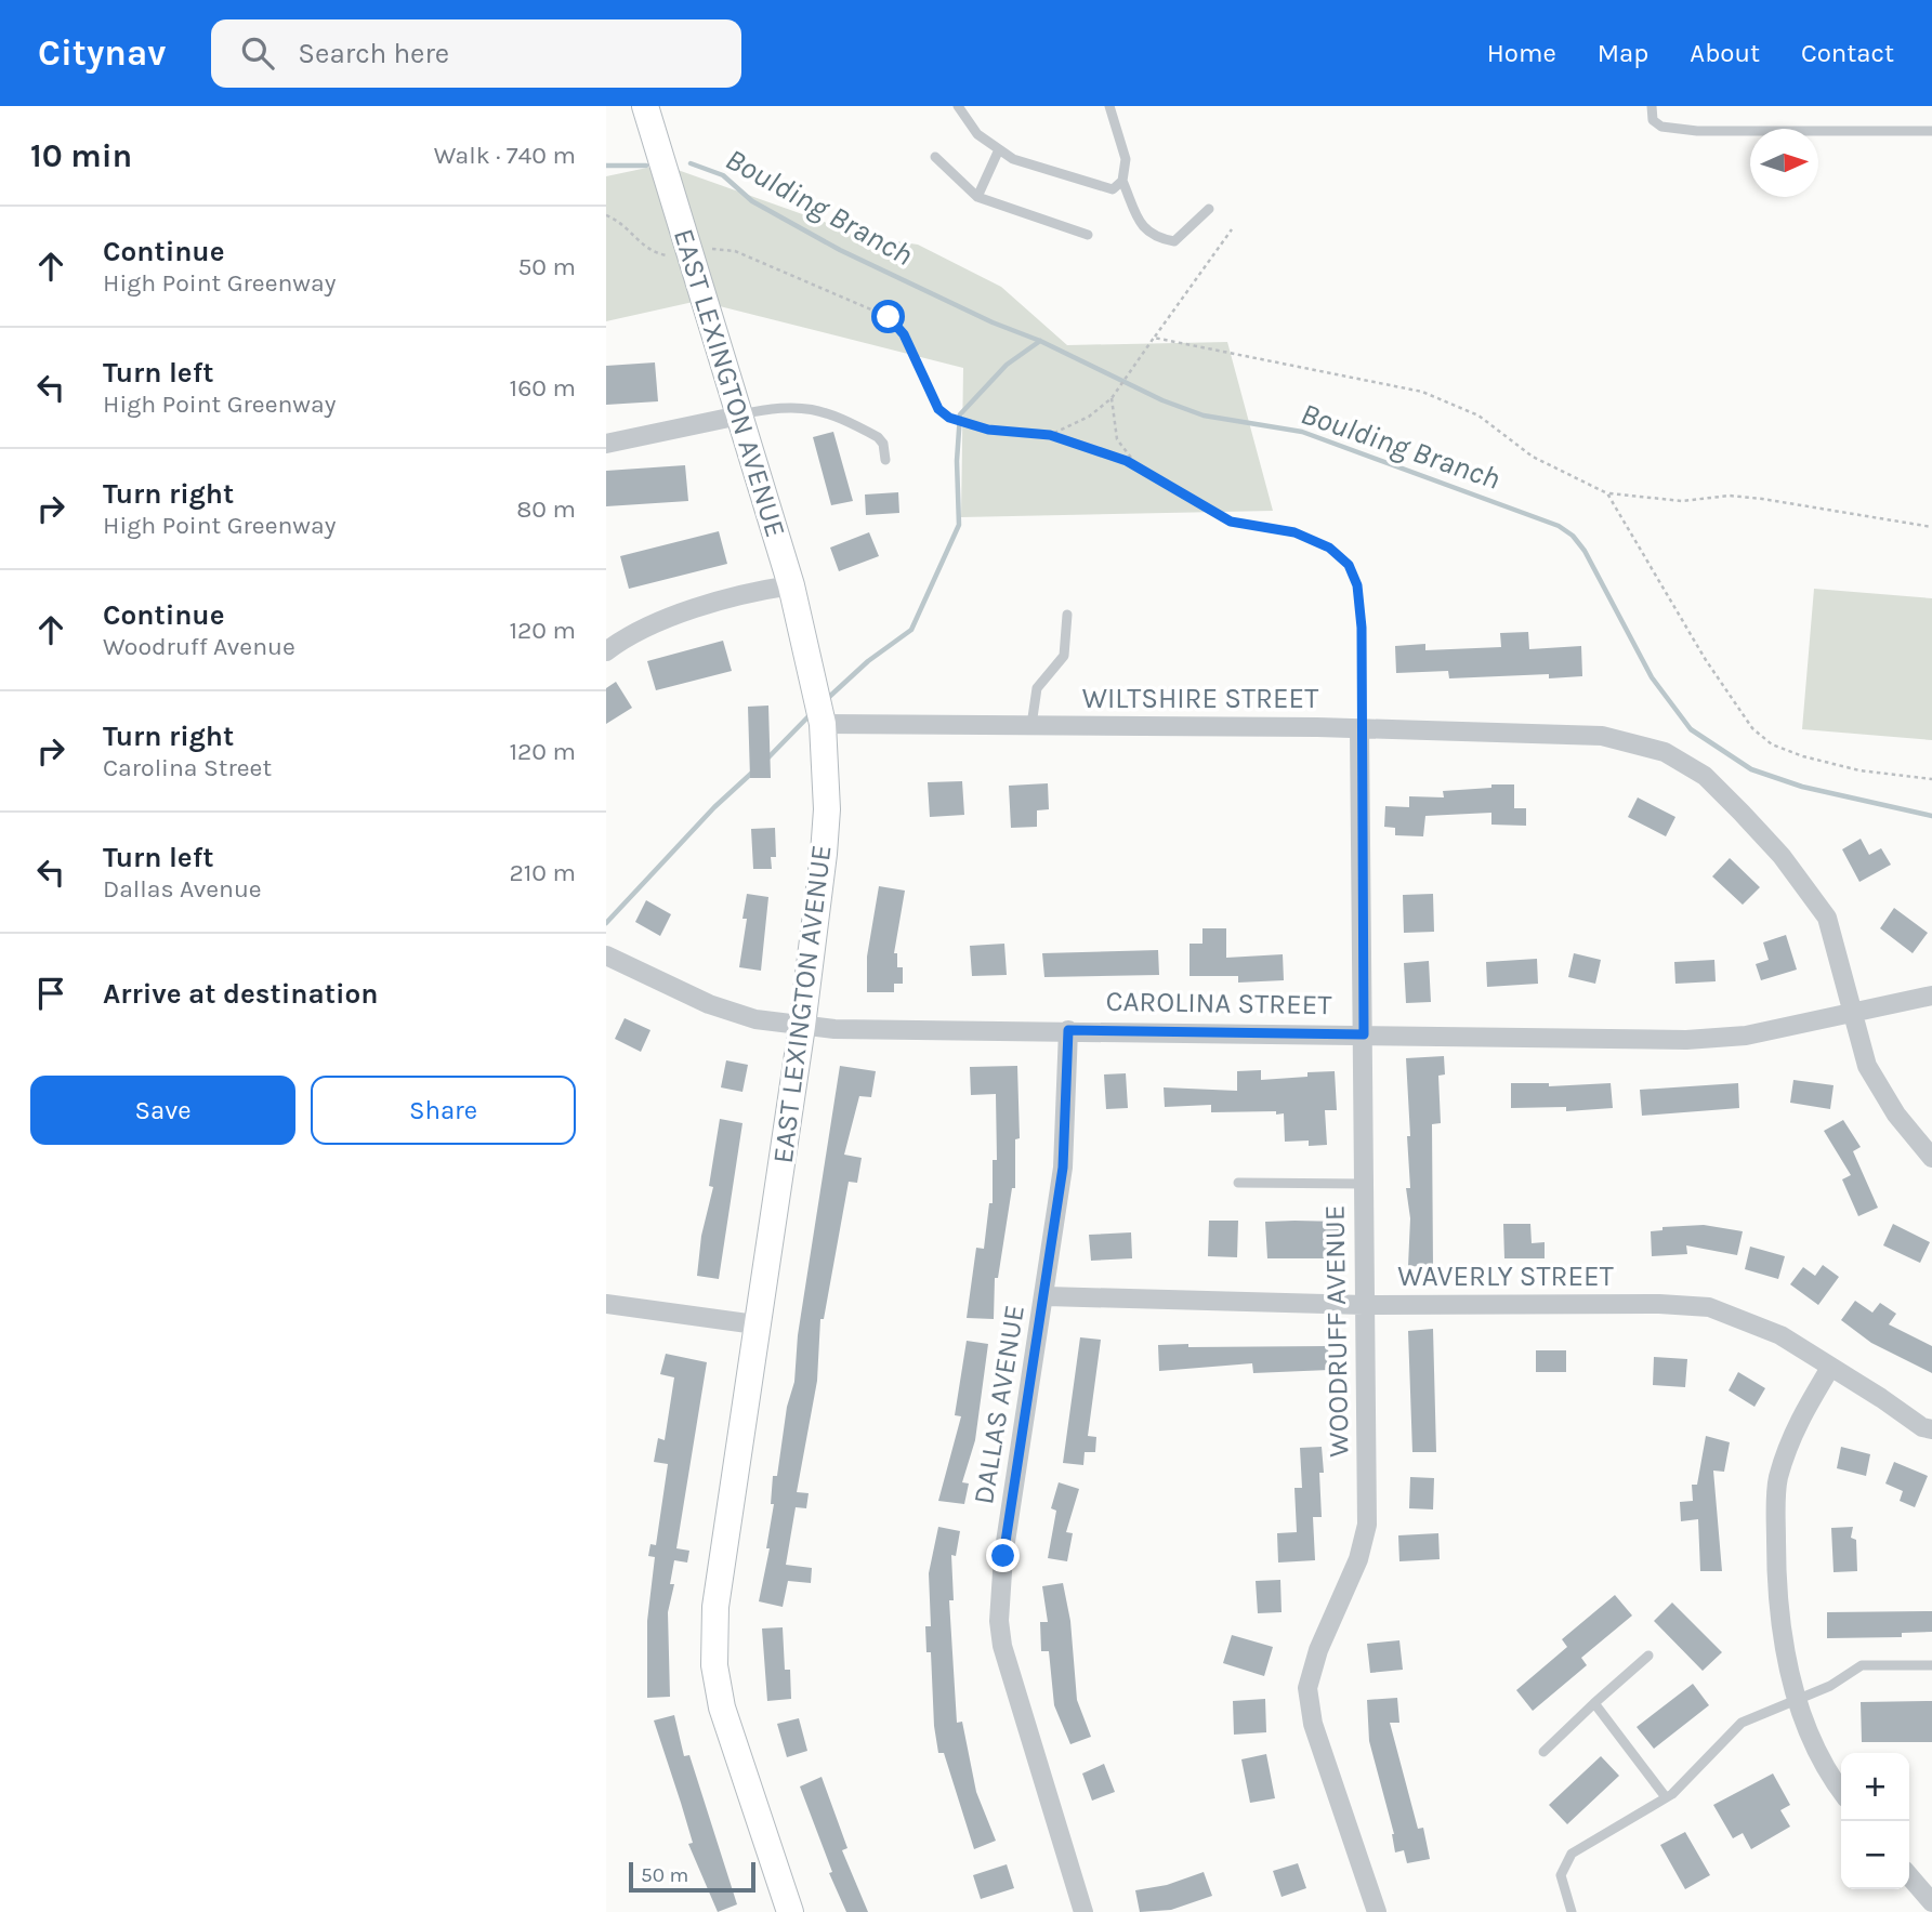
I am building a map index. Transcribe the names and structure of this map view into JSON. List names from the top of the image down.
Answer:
{
  "streets": {
    "main road": ["EAST LEXINGTON AVENUE"],
    "street": [
      "WILTSHIRE STREET",
      "CAROLINA STREET",
      "WAVERLY STREET",
      "WOODRUFF AVENUE",
      "DALLAS AVENUE"
    ]
  },
  "crossings": [
    ["EAST LEXINGTON AVENUE", "WILTSHIRE STREET"],
    ["EAST LEXINGTON AVENUE", "CAROLINA STREET"],
    ["WILTSHIRE STREET", "CAROLINA STREET"],
    ["WILTSHIRE STREET", "WOODRUFF AVENUE"],
    ["CAROLINA STREET", "WOODRUFF AVENUE"],
    ["CAROLINA STREET", "DALLAS AVENUE"],
    ["WAVERLY STREET", "WOODRUFF AVENUE"],
    ["WAVERLY STREET", "DALLAS AVENUE"]
  ],
  "water": ["Boulding Branch"],
  "scale_bar": "50 m",
  "north": "right",
  "page": {
    "header": "Citynav",
    "search": "Search here",
    "nav": [
      "Home",
      "Map",
      "About",
      "Contact"
    ],
    "heading": ["10 min", "Walk · 740 m"],
    "list": [
      ["Continue", "High Point Greenway", "50 m"],
      ["Turn left", "High Point Greenway", "160 m"],
      ["Turn right", "High Point Greenway", "80 m"],
      ["Continue", "Woodruff Avenue", "120 m"],
      ["Turn right", "Carolina Street", "120 m"],
      ["Turn left", "Dallas Avenue", "210 m"],
      "Arrive at destination"
    ],
    "buttons": ["Save", "Share"],
    "map_buttons": ["+", "−"],
    "scale": "50 m"
  }
}
